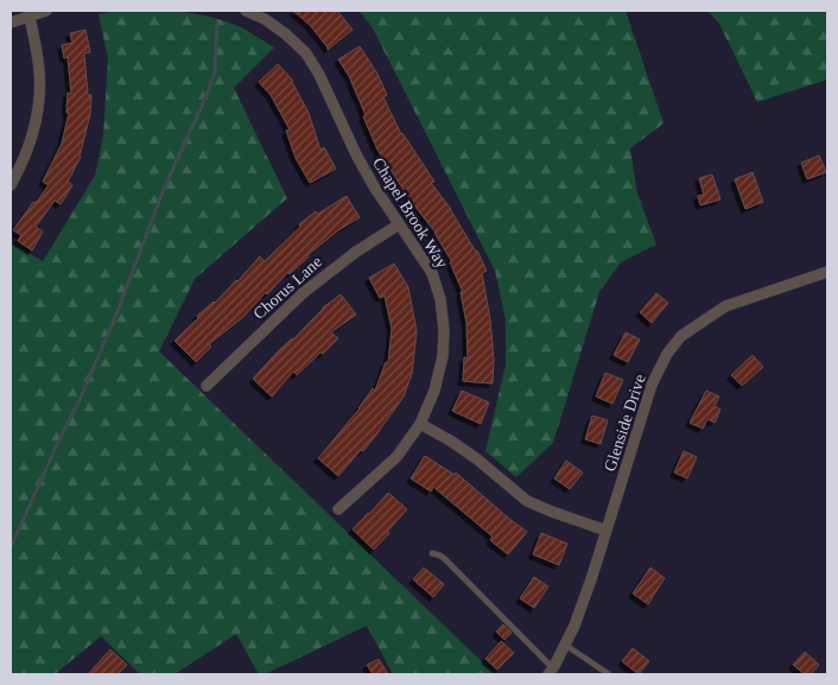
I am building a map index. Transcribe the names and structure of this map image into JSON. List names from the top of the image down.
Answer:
{
  "streets": {
    "street": ["Chapel Brook Way", "Chorus Lane", "Glenside Drive"]
  },
  "crossings": [
    ["Chapel Brook Way", "Chorus Lane"]
  ]
}
